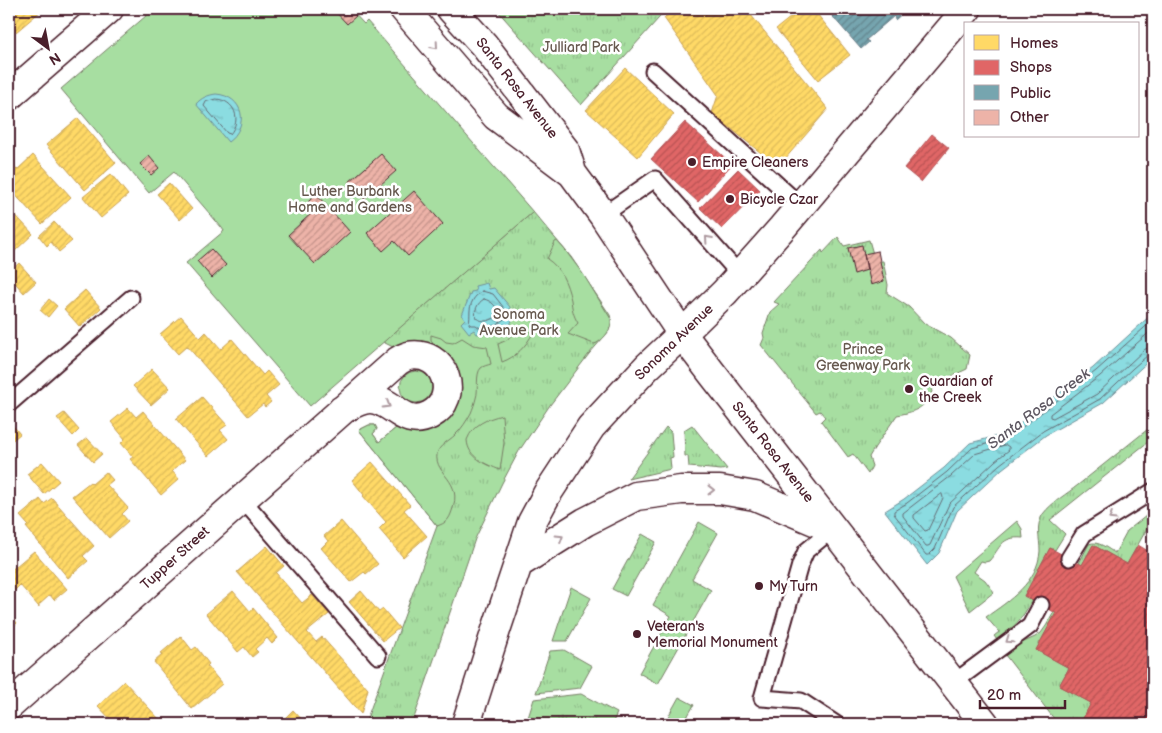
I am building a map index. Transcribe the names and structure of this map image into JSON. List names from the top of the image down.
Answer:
{
  "streets": {
    "main road": ["Santa Rosa Avenue", "Sonoma Avenue", "Tupper Street"]
  },
  "crossings": [
    ["Santa Rosa Avenue", "Sonoma Avenue"]
  ],
  "water": ["Santa Rosa Creek"],
  "parks": [
    "Julliard Park",
    "Luther Burbank Home and Gardens",
    "Sonoma Avenue Park",
    "Prince Greenway Park"
  ],
  "places": [
    "Empire Cleaners",
    "Bicycle Czar",
    "Guardian of the Creek",
    "My Turn",
    "Veteran's Memorial Monument"
  ],
  "legend": [
    "Homes",
    "Shops",
    "Public",
    "Other"
  ],
  "scale_bar": "20 m",
  "north": "bottom right"
}
